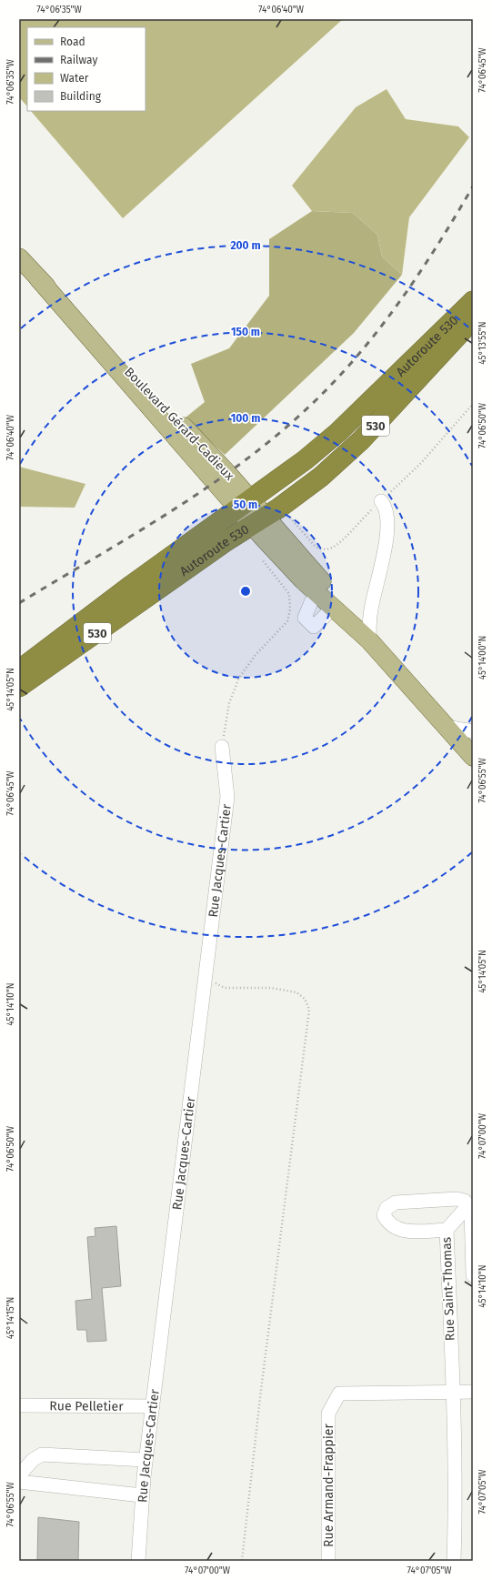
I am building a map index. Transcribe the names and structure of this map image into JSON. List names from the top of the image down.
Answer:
{
  "streets": {
    "highway": ["Autoroute 530", "530"],
    "main road": ["Boulevard Gérard-Cadieux"],
    "street": [
      "Rue Jacques-Cartier",
      "Rue Saint-Thomas",
      "Rue Pelletier",
      "Rue Armand-Frappier"
    ]
  },
  "crossings": [
    ["Autoroute 530", "Boulevard Gérard-Cadieux"],
    ["Rue Jacques-Cartier", "Rue Pelletier"],
    ["Rue Saint-Thomas", "Rue Armand-Frappier"]
  ],
  "legend": [
    "Road",
    "Railway",
    "Water",
    "Building"
  ],
  "coordinates": [
    "74°06'35\"W",
    "74°06'40\"W",
    "74°06'45\"W",
    "45°13'55\"N",
    "74°06'50\"W",
    "45°14'00\"N",
    "45°14'05\"N",
    "74°06'55\"W",
    "45°14'10\"N",
    "74°07'00\"W",
    "45°14'15\"N",
    "74°07'05\"W"
  ],
  "rings": [
    "200 m",
    "150 m",
    "100 m",
    "50 m"
  ]
}
